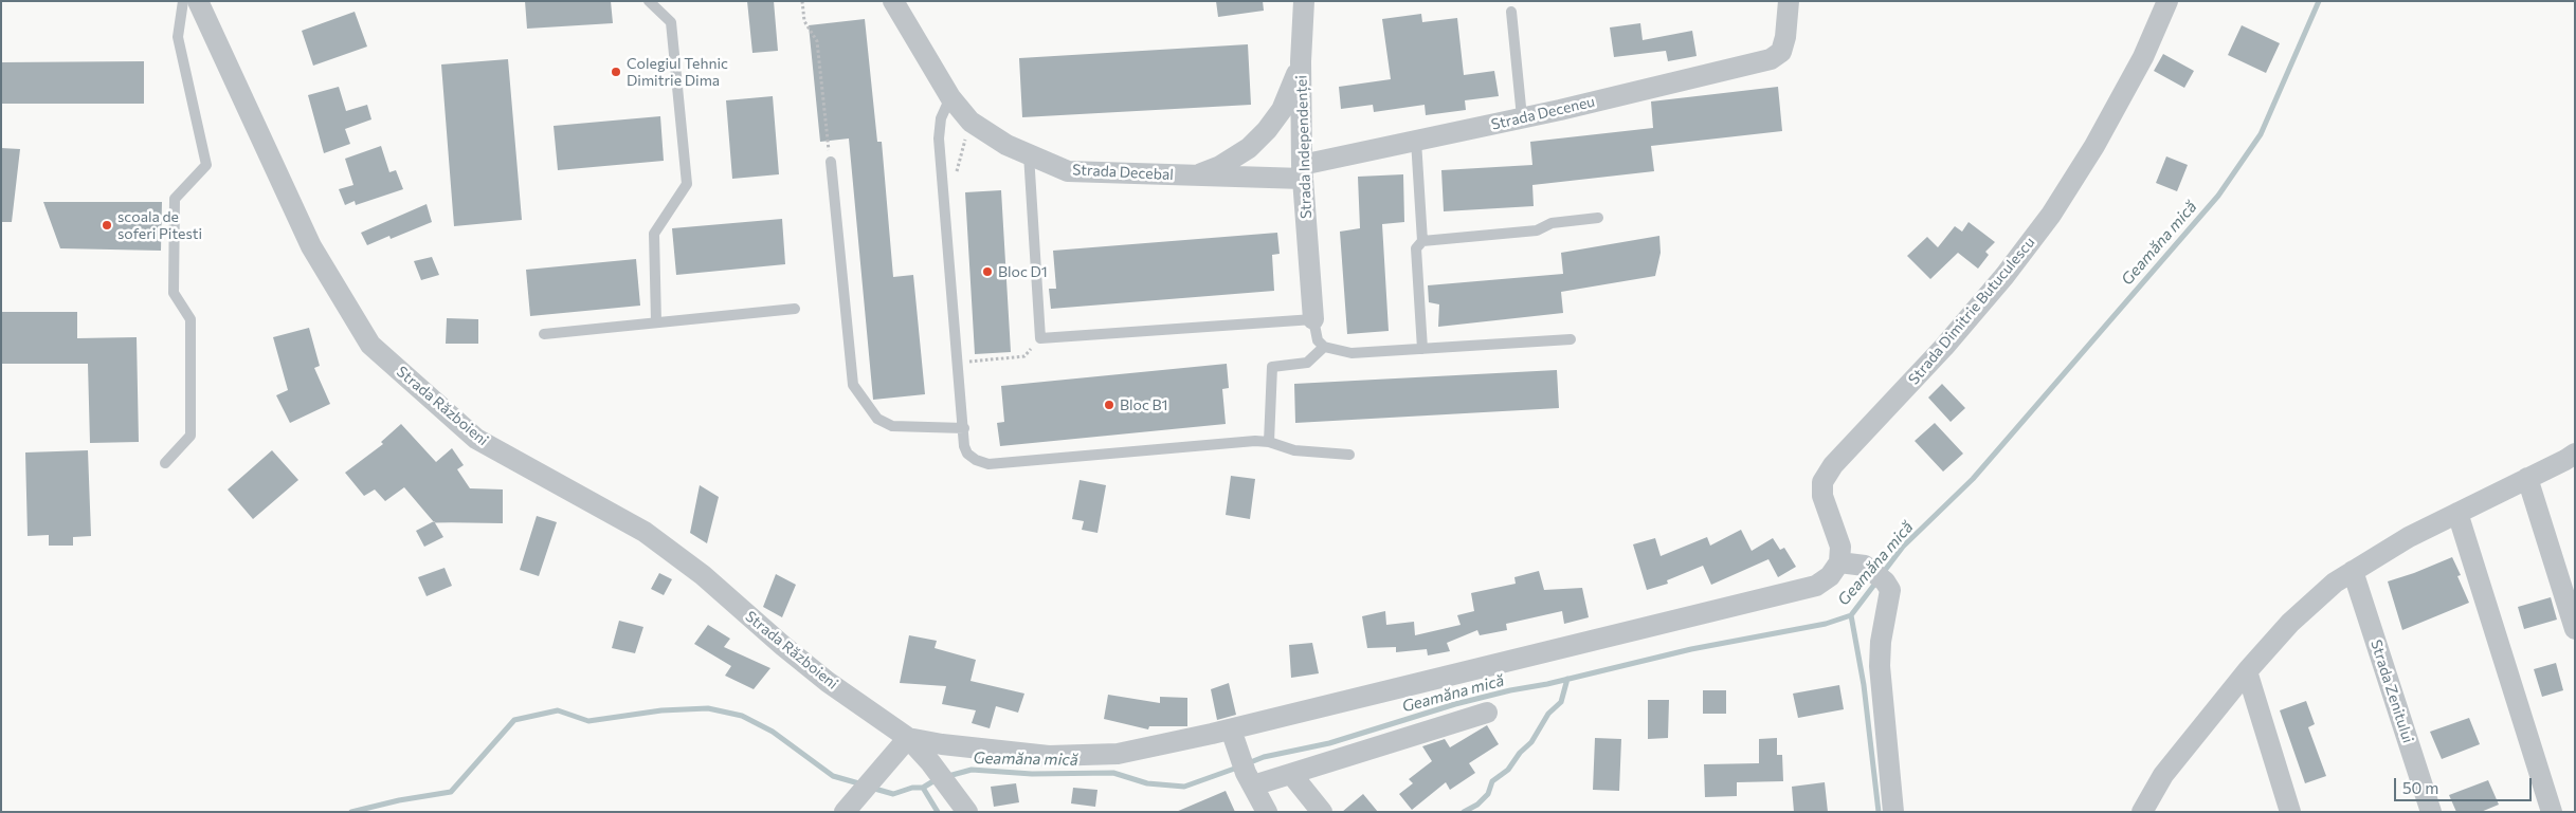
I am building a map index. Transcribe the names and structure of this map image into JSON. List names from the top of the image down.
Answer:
{
  "streets": {
    "street": [
      "Strada Deceneu",
      "Strada Independenței",
      "Strada Decebal",
      "Strada Dimitrie Butuculescu",
      "Strada Războieni",
      "Strada Zenitului"
    ]
  },
  "crossings": [
    ["Strada Deceneu", "Strada Independenței"],
    ["Strada Deceneu", "Strada Decebal"],
    ["Strada Independenței", "Strada Decebal"]
  ],
  "water": ["Geamăna mică"],
  "places": [
    "Colegiul Tehnic Dimitrie Dima",
    "scoala de soferi Pitesti",
    "Bloc D1",
    "Bloc B1"
  ],
  "scale_bar": "50 m"
}
